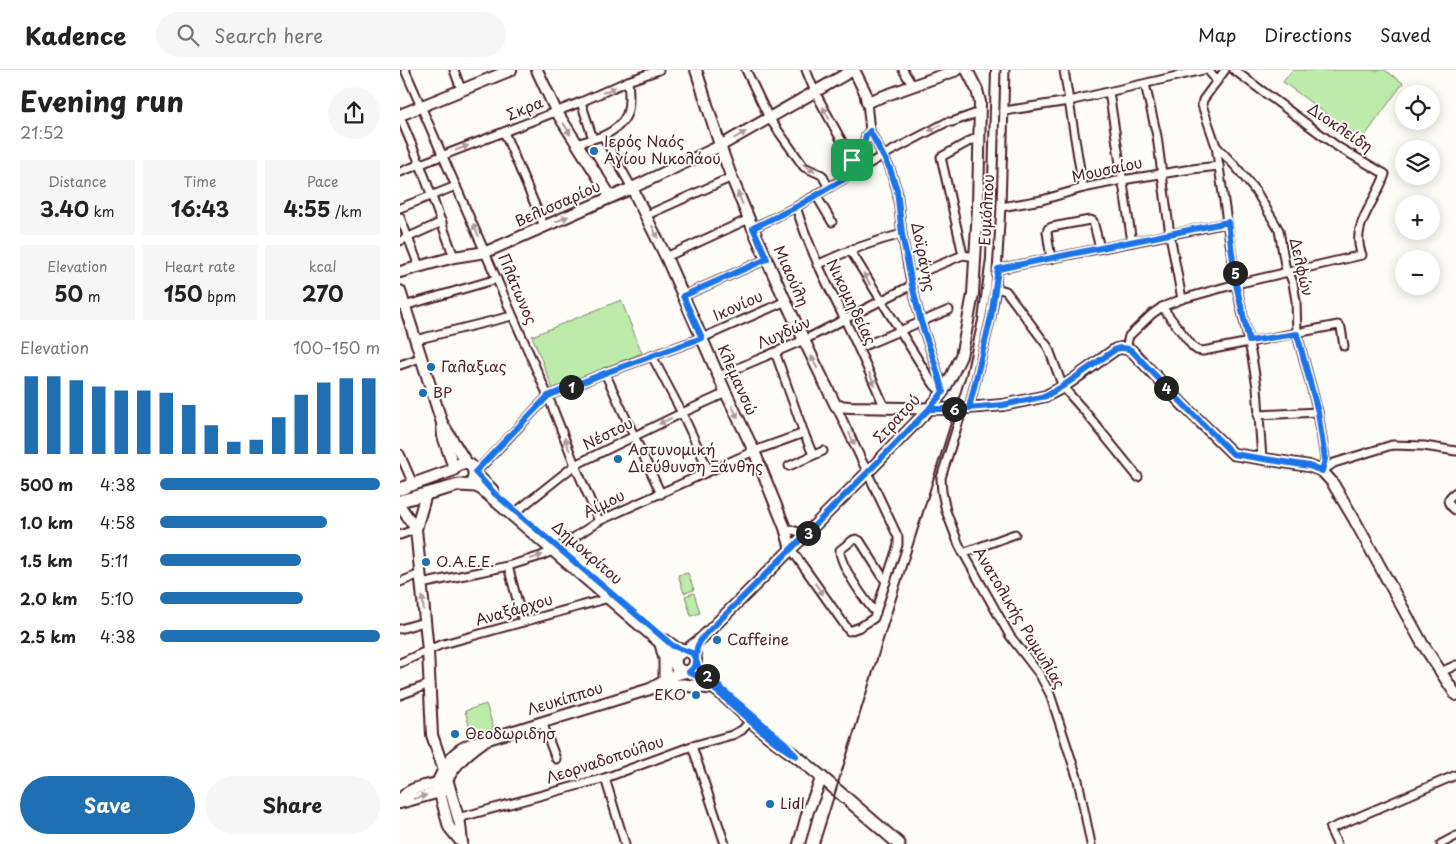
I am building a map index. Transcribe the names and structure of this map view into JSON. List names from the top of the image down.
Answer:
{
  "streets": {
    "main road": ["Δημοκρίτου"],
    "street": [
      "Σκρα",
      "Διοκλείδη",
      "Μουσαίου",
      "Βελισσαρίου",
      "Ευμόλπου",
      "Δοϊράνης",
      "Δελφών",
      "Μιαούλη",
      "Πλάτωνος",
      "Νικομηδείας",
      "Ικονίου",
      "Λυγδών",
      "Κλεμανσώ",
      "Στρατού",
      "Νέστου",
      "Αίμου",
      "Αναξάρχου",
      "Ανατολικής Ρωμυλίας",
      "Λευκίππου",
      "Λεορναδοπούλου"
    ]
  },
  "crossings": [
    ["Σκρα", "Πλάτωνος"],
    ["Διοκλείδη", "Δελφών"],
    ["Μουσαίου", "Ευμόλπου"],
    ["Βελισσαρίου", "Δοϊράνης"],
    ["Βελισσαρίου", "Μιαούλη"],
    ["Βελισσαρίου", "Πλάτωνος"],
    ["Βελισσαρίου", "Κλεμανσώ"],
    ["Ευμόλπου", "Ανατολικής Ρωμυλίας"],
    ["Δοϊράνης", "Λυγδών"],
    ["Δοϊράνης", "Στρατού"],
    ["Μιαούλη", "Ικονίου"],
    ["Μιαούλη", "Λυγδών"],
    ["Πλάτωνος", "Ικονίου"],
    ["Πλάτωνος", "Νέστου"],
    ["Πλάτωνος", "Αίμου"],
    ["Νικομηδείας", "Λυγδών"],
    ["Ικονίου", "Κλεμανσώ"],
    ["Ικονίου", "Δημοκρίτου"],
    ["Λυγδών", "Κλεμανσώ"],
    ["Κλεμανσώ", "Στρατού"],
    ["Κλεμανσώ", "Νέστου"],
    ["Κλεμανσώ", "Αίμου"],
    ["Στρατού", "Δημοκρίτου"],
    ["Στρατού", "Λευκίππου"],
    ["Νέστου", "Δημοκρίτου"],
    ["Αίμου", "Δημοκρίτου"],
    ["Δημοκρίτου", "Αναξάρχου"],
    ["Δημοκρίτου", "Λευκίππου"]
  ],
  "places": [
    "Ιερός Ναός Αγίου Νικολάου",
    "Γαλαξιας",
    "BP",
    "Αστυνομική Διεύθυνση Ξάνθης",
    "Ο.Α.Ε.Ε.",
    "Caffeine",
    "ΕΚΟ",
    "Θεοδωριδησ",
    "Lidl"
  ],
  "page": {
    "header": "Kadence",
    "search": "Search here",
    "nav": ["Map", "Directions", "Saved"],
    "heading": ["Evening run", "21:52"],
    "map_buttons": ["+", "−"],
    "stats": [
      ["Distance", "3.40 km"],
      ["Time", "16:43"],
      ["Pace", "4:55 /km"],
      ["Elevation", "50 m"],
      ["Heart rate", "150 bpm"],
      ["kcal", "270"]
    ],
    "pins": [
      "5",
      "1",
      "4",
      "6",
      "3",
      "2"
    ],
    "chart": ["Elevation", "100–150 m"],
    "list": [
      {
        "name": "500 m",
        "note": "4:38"
      },
      {
        "name": "1.0 km",
        "note": "4:58"
      },
      {
        "name": "1.5 km",
        "note": "5:11"
      },
      {
        "name": "2.0 km",
        "note": "5:10"
      },
      {
        "name": "2.5 km",
        "note": "4:38"
      }
    ],
    "buttons": ["Save", "Share"]
  }
}
